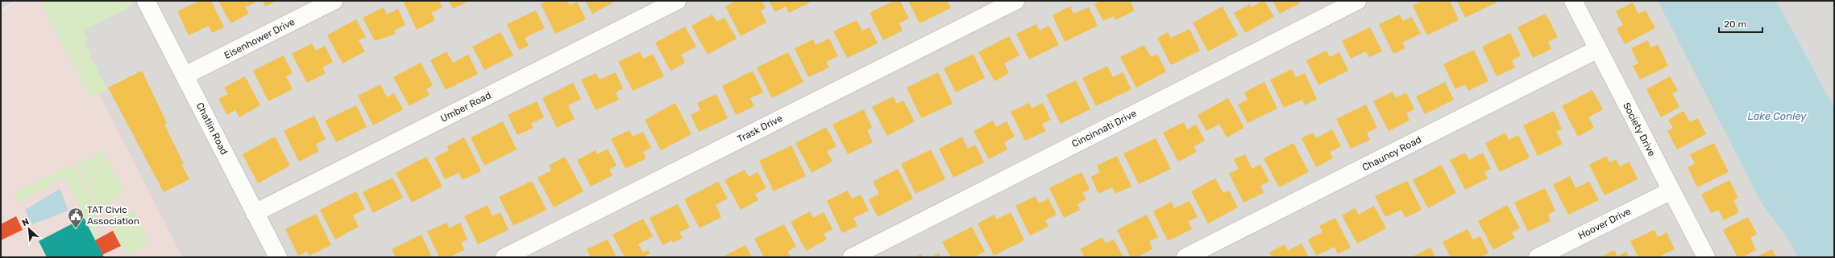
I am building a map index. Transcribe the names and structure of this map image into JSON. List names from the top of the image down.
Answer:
{
  "streets": {
    "street": [
      "Eisenhower Drive",
      "Umber Road",
      "Chatlin Road",
      "Trask Drive",
      "Cincinnati Drive",
      "Society Drive",
      "Chauncy Road",
      "Hoover Drive"
    ]
  },
  "crossings": [
    ["Eisenhower Drive", "Chatlin Road"],
    ["Umber Road", "Chatlin Road"],
    ["Society Drive", "Chauncy Road"],
    ["Society Drive", "Hoover Drive"]
  ],
  "water": ["Lake Conley"],
  "places": {
    "public building": ["TAT Civic Association"]
  },
  "scale_bar": "20 m",
  "north": "top left"
}
